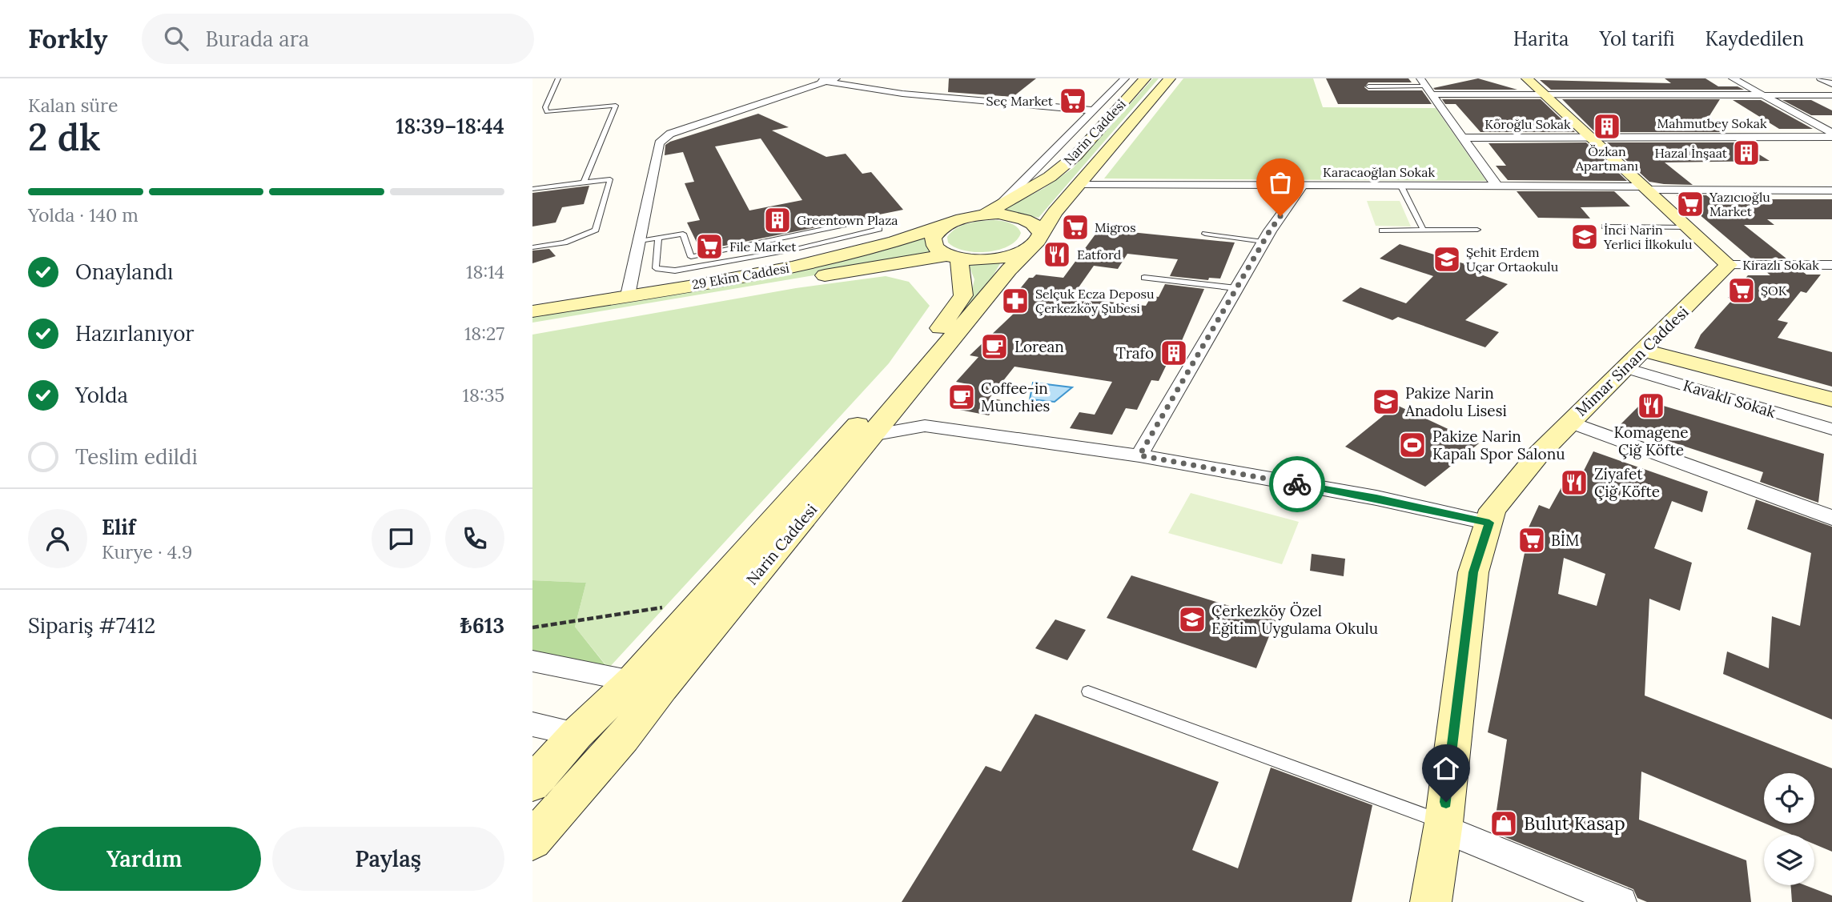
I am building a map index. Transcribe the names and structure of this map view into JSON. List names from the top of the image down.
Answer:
{
  "streets": {
    "main road": ["Narin Caddesi", "29 Ekim Caddesi", "Mimar Sinan Caddesi"],
    "street": [
      "Mahmutbey Sokak",
      "Köroğlu Sokak",
      "Karacaoğlan Sokak",
      "Kirazlı Sokak",
      "Kavaklı Sokak"
    ]
  },
  "crossings": [
    ["Mahmutbey Sokak", "Köroğlu Sokak"],
    ["Narin Caddesi", "Karacaoğlan Sokak"],
    ["Narin Caddesi", "29 Ekim Caddesi"],
    ["Kirazlı Sokak", "Mimar Sinan Caddesi"],
    ["Mimar Sinan Caddesi", "Kavaklı Sokak"]
  ],
  "places": {
    "supermarket": [
      "Seç Market",
      "Yazıcıoğlu Market",
      "Migros",
      "File Market",
      "ŞOK",
      "BİM"
    ],
    "building": [
      "Özkan Apartmanı",
      "Hazal İnşaat",
      "Greentown Plaza",
      "Trafo"
    ],
    "school or university": [
      "İnci Narin Yerlici İlkokulu",
      "Şehit Erdem Uçar Ortaokulu",
      "Pakize Narin Anadolu Lisesi",
      "Çerkezköy Özel Eğitim Uygulama Okulu"
    ],
    "restaurant": ["Eatford", "Komagene Çiğ Köfte", "Ziyafet Çiğ Köfte"],
    "pharmacy": ["Selçuk Ecza Deposu Çerkezköy Şubesi"],
    "cafe": ["Lorean", "Coffee-in Munchies"],
    "sports": ["Pakize Narin Kapalı Spor Salonu"],
    "shop": ["Bulut Kasap"]
  },
  "page": {
    "header": "Forkly",
    "search": "Burada ara",
    "nav": ["Harita", "Yol tarifi", "Kaydedilen"],
    "heading": ["2 dk", "Kalan süre", "18:39–18:44"],
    "panel": [
      "Elif",
      "Kurye · 4.9",
      "Sipariş #7412",
      "₺613"
    ],
    "bar": "Yolda · 140 m",
    "list": [
      ["Onaylandı", "18:14"],
      ["Hazırlanıyor", "18:27"],
      ["Yolda", "18:35"],
      "Teslim edildi"
    ],
    "buttons": ["Yardım", "Paylaş"]
  }
}
